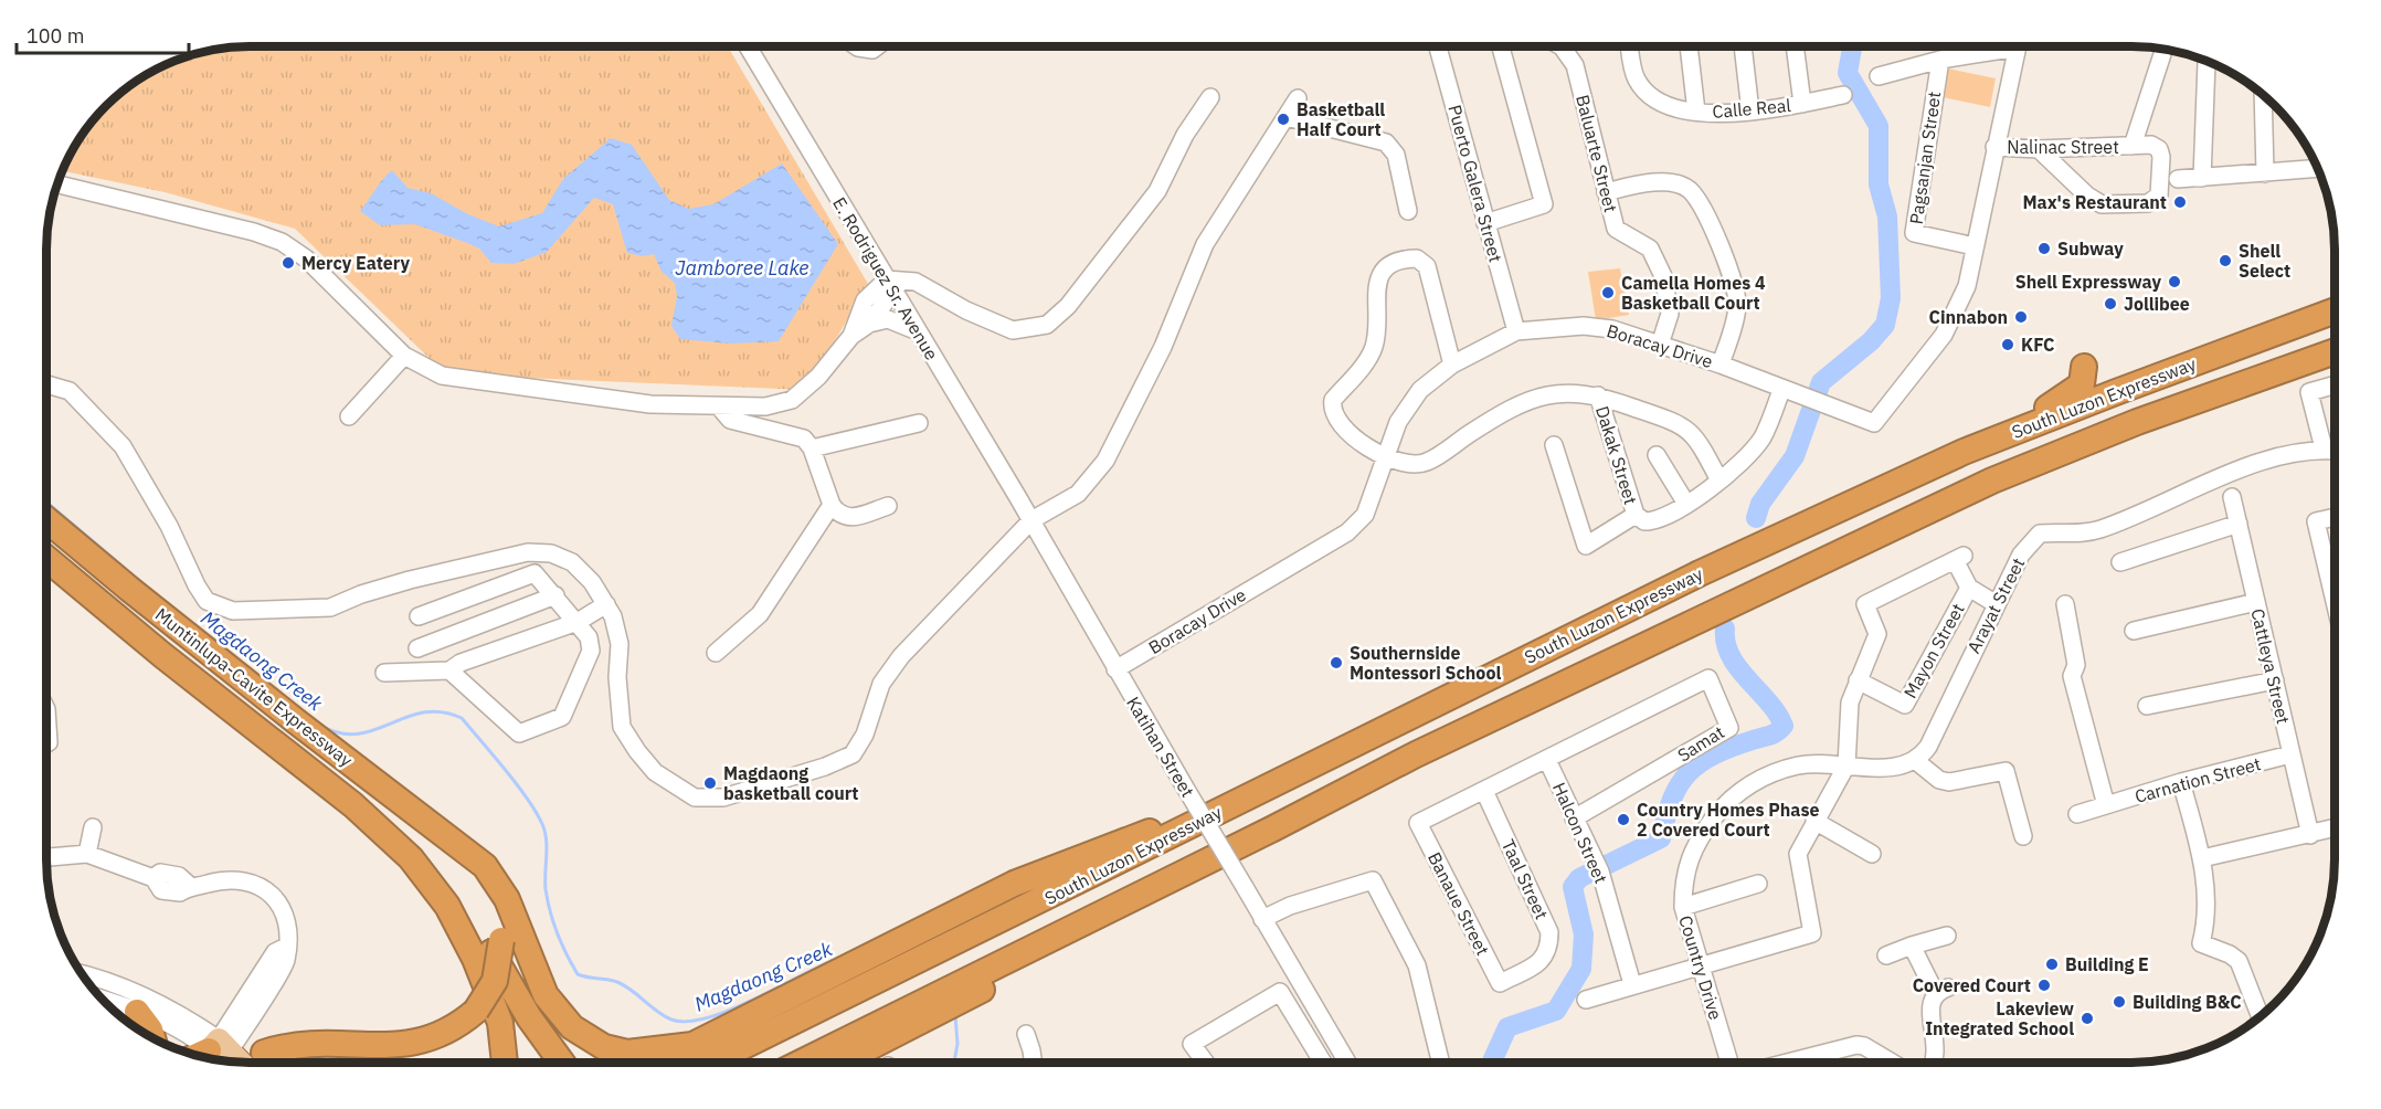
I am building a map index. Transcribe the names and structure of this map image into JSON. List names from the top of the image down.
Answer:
{
  "streets": {
    "highway": ["South Luzon Expressway", "Muntinlupa-Cavite Expressway"],
    "street": [
      "Calle Real",
      "Nalinac Street",
      "Baluarte Street",
      "Pagsanjan Street",
      "Puerto Galera Street",
      "E. Rodriguez Sr. Avenue",
      "Boracay Drive",
      "Dakak Street",
      "Arayat Street",
      "Mayon Street",
      "Cattleya Street",
      "Samat",
      "Katihan Street",
      "Carnation Street",
      "Halcon Street",
      "Taal Street",
      "Banaue Street",
      "Country Drive"
    ]
  },
  "crossings": [
    ["Nalinac Street", "Boracay Drive"],
    ["Baluarte Street", "Boracay Drive"],
    ["Pagsanjan Street", "Boracay Drive"],
    ["Puerto Galera Street", "Boracay Drive"],
    ["E. Rodriguez Sr. Avenue", "Katihan Street"],
    ["Boracay Drive", "Dakak Street"],
    ["Boracay Drive", "Katihan Street"],
    ["Cattleya Street", "Carnation Street"],
    ["Samat", "Halcon Street"],
    ["Taal Street", "Banaue Street"]
  ],
  "water": ["Jamboree Lake", "Magdaong Creek"],
  "places": [
    "Basketball Half Court",
    "Max's Restaurant",
    "Subway",
    "Shell Select",
    "Mercy Eatery",
    "Shell Expressway",
    "Camella Homes 4 Basketball Court",
    "Jollibee",
    "Cinnabon",
    "KFC",
    "Southernside Montessori School",
    "Magdaong basketball court",
    "Country Homes Phase 2 Covered Court",
    "Building E",
    "Covered Court",
    "Building B&C",
    "Lakeview Integrated School"
  ],
  "scale_bar": "100 m"
}
